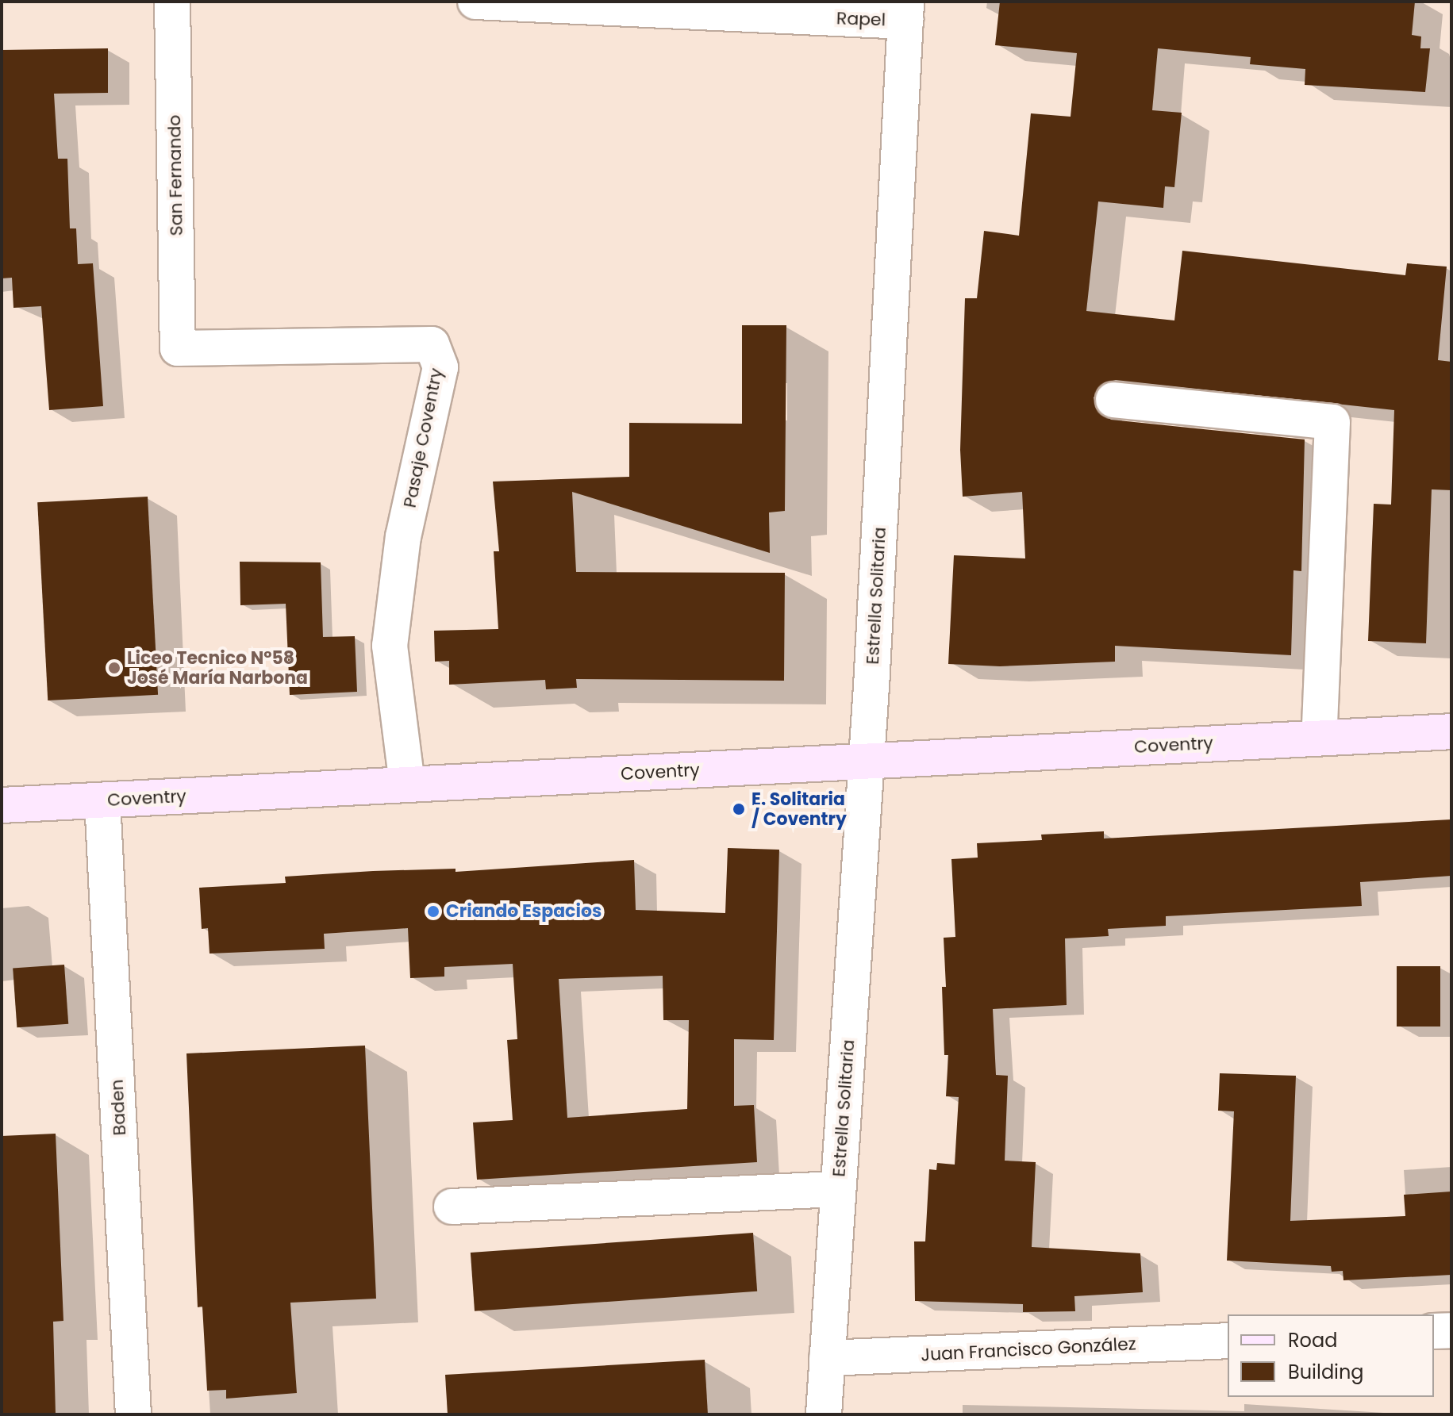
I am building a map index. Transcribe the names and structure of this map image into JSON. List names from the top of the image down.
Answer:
{
  "streets": {
    "street": [
      "Rapel",
      "San Fernando",
      "Pasaje Coventry",
      "Estrella Solitaria",
      "Coventry",
      "Baden",
      "Juan Francisco González"
    ]
  },
  "crossings": [
    ["Rapel", "Estrella Solitaria"],
    ["San Fernando", "Pasaje Coventry"],
    ["Pasaje Coventry", "Coventry"],
    ["Estrella Solitaria", "Coventry"],
    ["Estrella Solitaria", "Juan Francisco González"],
    ["Coventry", "Baden"]
  ],
  "places": ["Liceo Tecnico N°58 José María Narbona", "E. Solitaria / Coventry", "Criando Espacios"],
  "legend": ["Road", "Building"]
}
